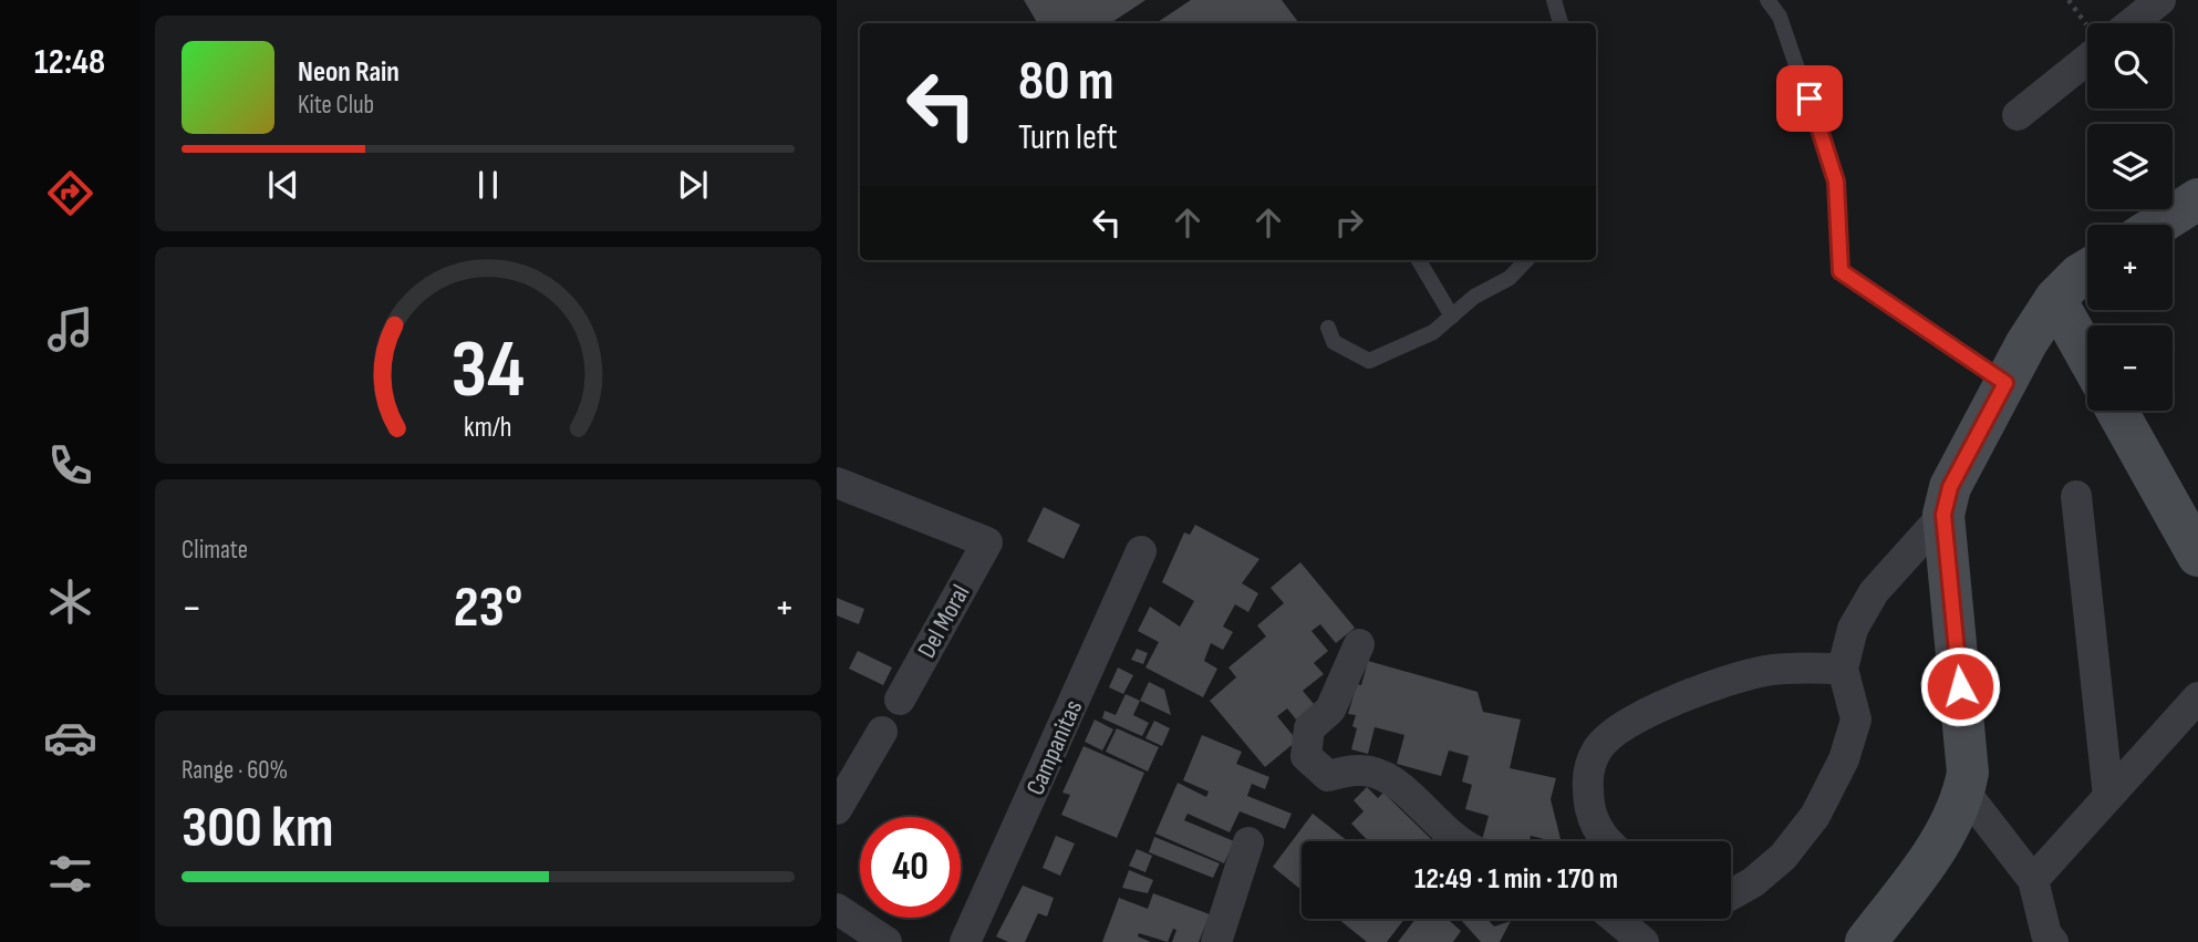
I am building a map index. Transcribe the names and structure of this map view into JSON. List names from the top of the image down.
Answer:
{
  "streets": {
    "street": ["Del Moral", "Campanitas"]
  },
  "page": {
    "tabs": "12:48",
    "map_buttons": ["+", "−"],
    "turn": ["80 m", "Turn left"],
    "song": ["Neon Rain", "Kite Club"],
    "tile": [
      "Climate",
      ["Range · 60%", "300 km"]
    ],
    "heat": ["−", "23°", "+"],
    "limit": "40",
    "trip": "12:49 · 1 min · 170 m",
    "gauge": ["34", "km/h"]
  }
}
